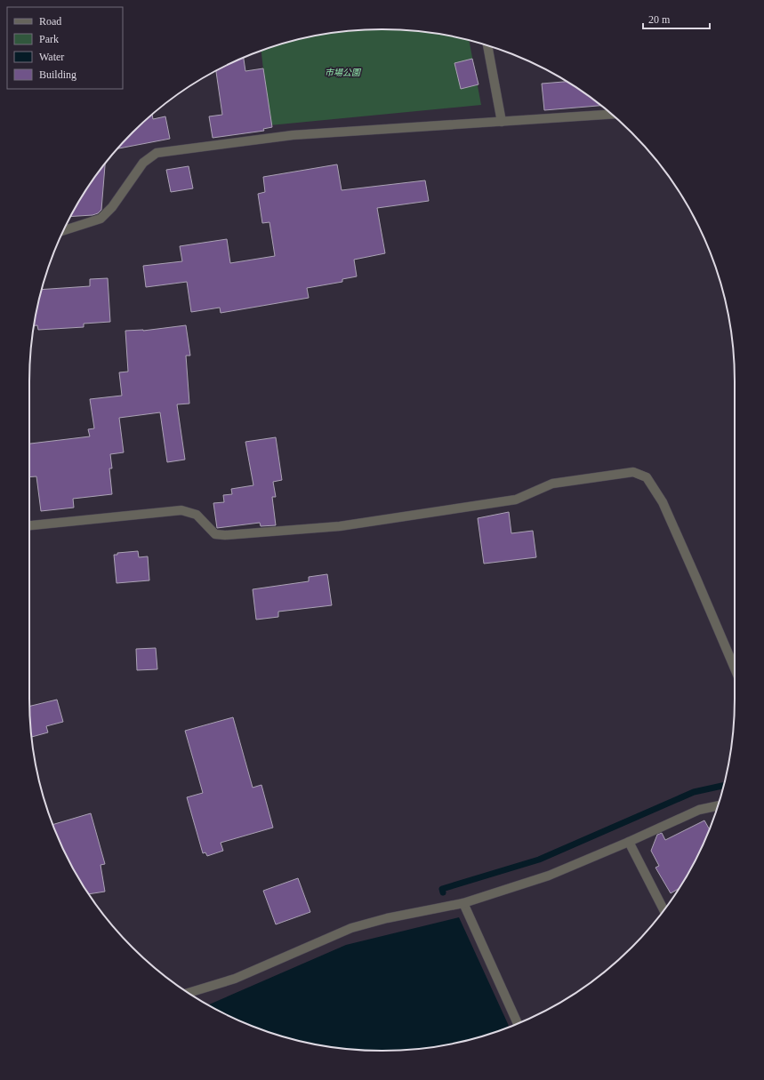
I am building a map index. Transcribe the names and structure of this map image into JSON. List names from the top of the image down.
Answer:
{
  "parks": ["市場公園"],
  "legend": [
    "Road",
    "Park",
    "Water",
    "Building"
  ],
  "scale_bar": "20 m"
}
